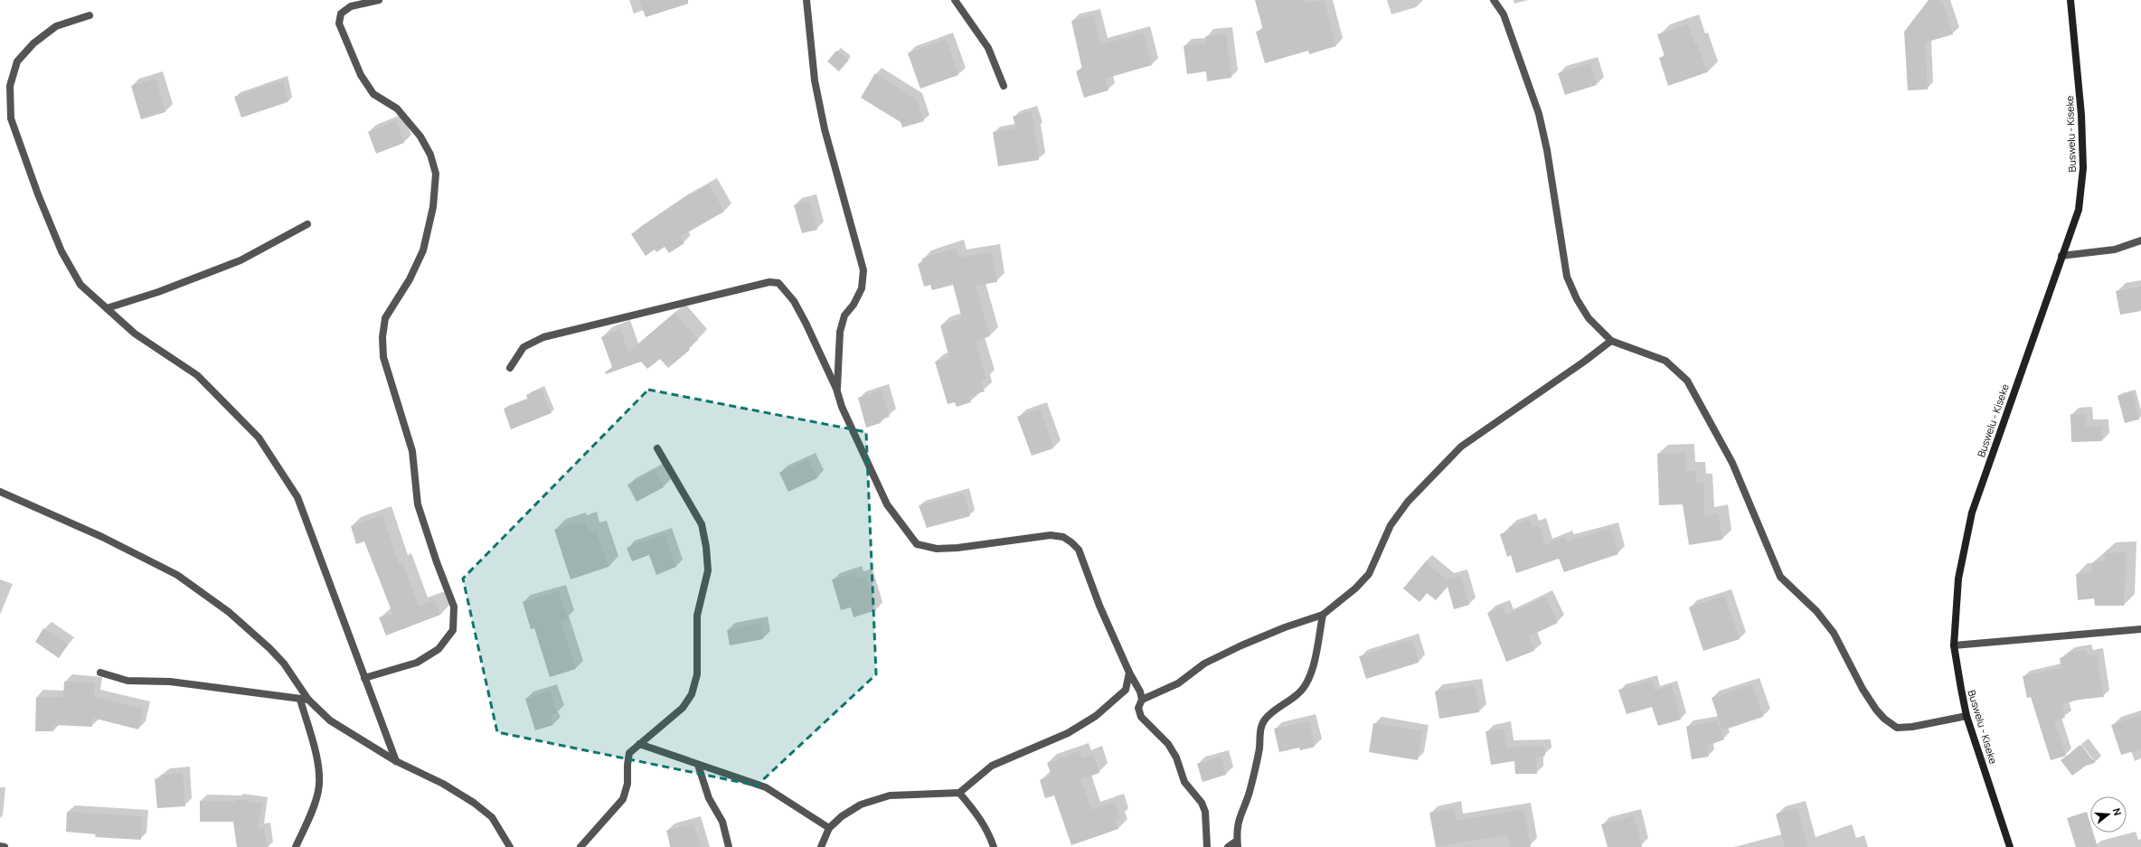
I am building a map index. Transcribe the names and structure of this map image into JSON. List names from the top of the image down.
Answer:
{
  "streets": {
    "main road": ["Buswelu - Kiseke"]
  },
  "north": "right"
}
